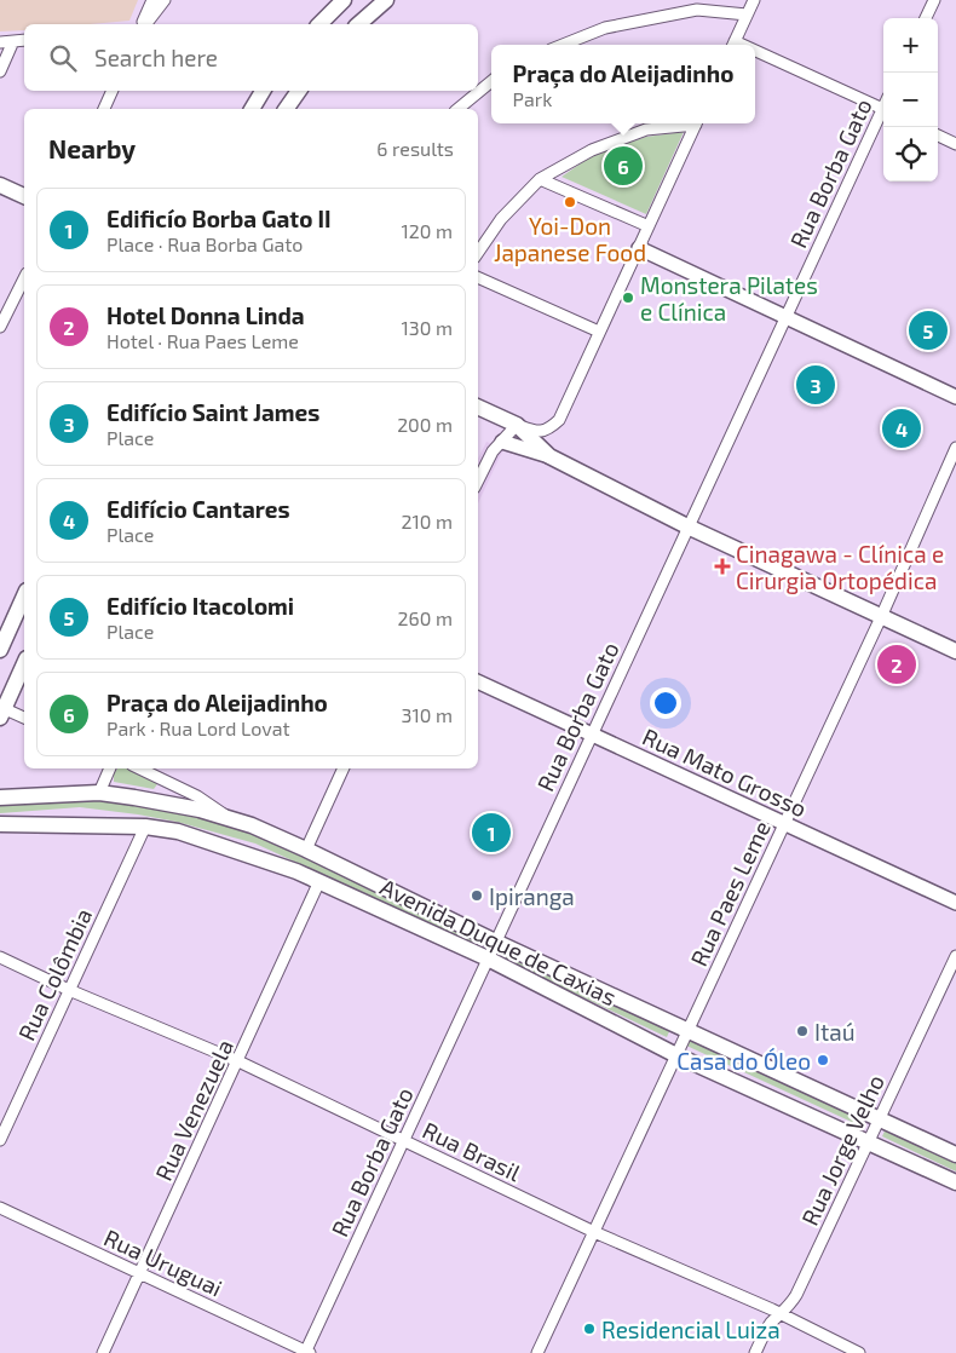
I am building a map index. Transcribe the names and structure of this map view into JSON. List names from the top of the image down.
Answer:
{
  "streets": {
    "main road": ["Avenida Duque de Caxias"],
    "street": [
      "Rua Borba Gato",
      "Rua Mato Grosso",
      "Rua Paes Leme",
      "Rua Colômbia",
      "Rua Venezuela",
      "Rua Jorge Velho",
      "Rua Brasil",
      "Rua Uruguai"
    ]
  },
  "crossings": [
    ["Rua Borba Gato", "Rua Mato Grosso"],
    ["Rua Borba Gato", "Avenida Duque de Caxias"],
    ["Rua Borba Gato", "Rua Brasil"],
    ["Rua Borba Gato", "Rua Uruguai"],
    ["Rua Mato Grosso", "Rua Paes Leme"],
    ["Rua Paes Leme", "Avenida Duque de Caxias"],
    ["Rua Paes Leme", "Rua Brasil"],
    ["Avenida Duque de Caxias", "Rua Colômbia"],
    ["Avenida Duque de Caxias", "Rua Venezuela"],
    ["Avenida Duque de Caxias", "Rua Jorge Velho"],
    ["Rua Colômbia", "Rua Brasil"],
    ["Rua Venezuela", "Rua Brasil"],
    ["Rua Venezuela", "Rua Uruguai"],
    ["Rua Jorge Velho", "Rua Brasil"]
  ],
  "places": {
    "other": [
      "Yoi-Don Japanese Food",
      "Monstera Pilates e Clínica",
      "Ipiranga",
      "Itaú",
      "Casa do Óleo",
      "Residencial Luiza"
    ],
    "health": ["Cinagawa - Clínica e Cirurgia Ortopédica"]
  },
  "page": {
    "map_buttons": ["+", "−"],
    "search": "Search here",
    "popup": ["Praça do Aleijadinho", "Park"],
    "heading": ["Nearby", "6 results"],
    "pins": [
      "6",
      "5",
      "3",
      "4",
      "2",
      "1"
    ],
    "list": [
      {
        "mark": "1",
        "name": "Edificío Borba Gato II",
        "note": "Place · Rua Borba Gato",
        "value": "120 m"
      },
      {
        "mark": "2",
        "name": "Hotel Donna Linda",
        "note": "Hotel · Rua Paes Leme",
        "value": "130 m"
      },
      {
        "mark": "3",
        "name": "Edifício Saint James",
        "note": "Place",
        "value": "200 m"
      },
      {
        "mark": "4",
        "name": "Edifício Cantares",
        "note": "Place",
        "value": "210 m"
      },
      {
        "mark": "5",
        "name": "Edifício Itacolomi",
        "note": "Place",
        "value": "260 m"
      },
      {
        "mark": "6",
        "name": "Praça do Aleijadinho",
        "note": "Park · Rua Lord Lovat",
        "value": "310 m"
      }
    ]
  }
}
